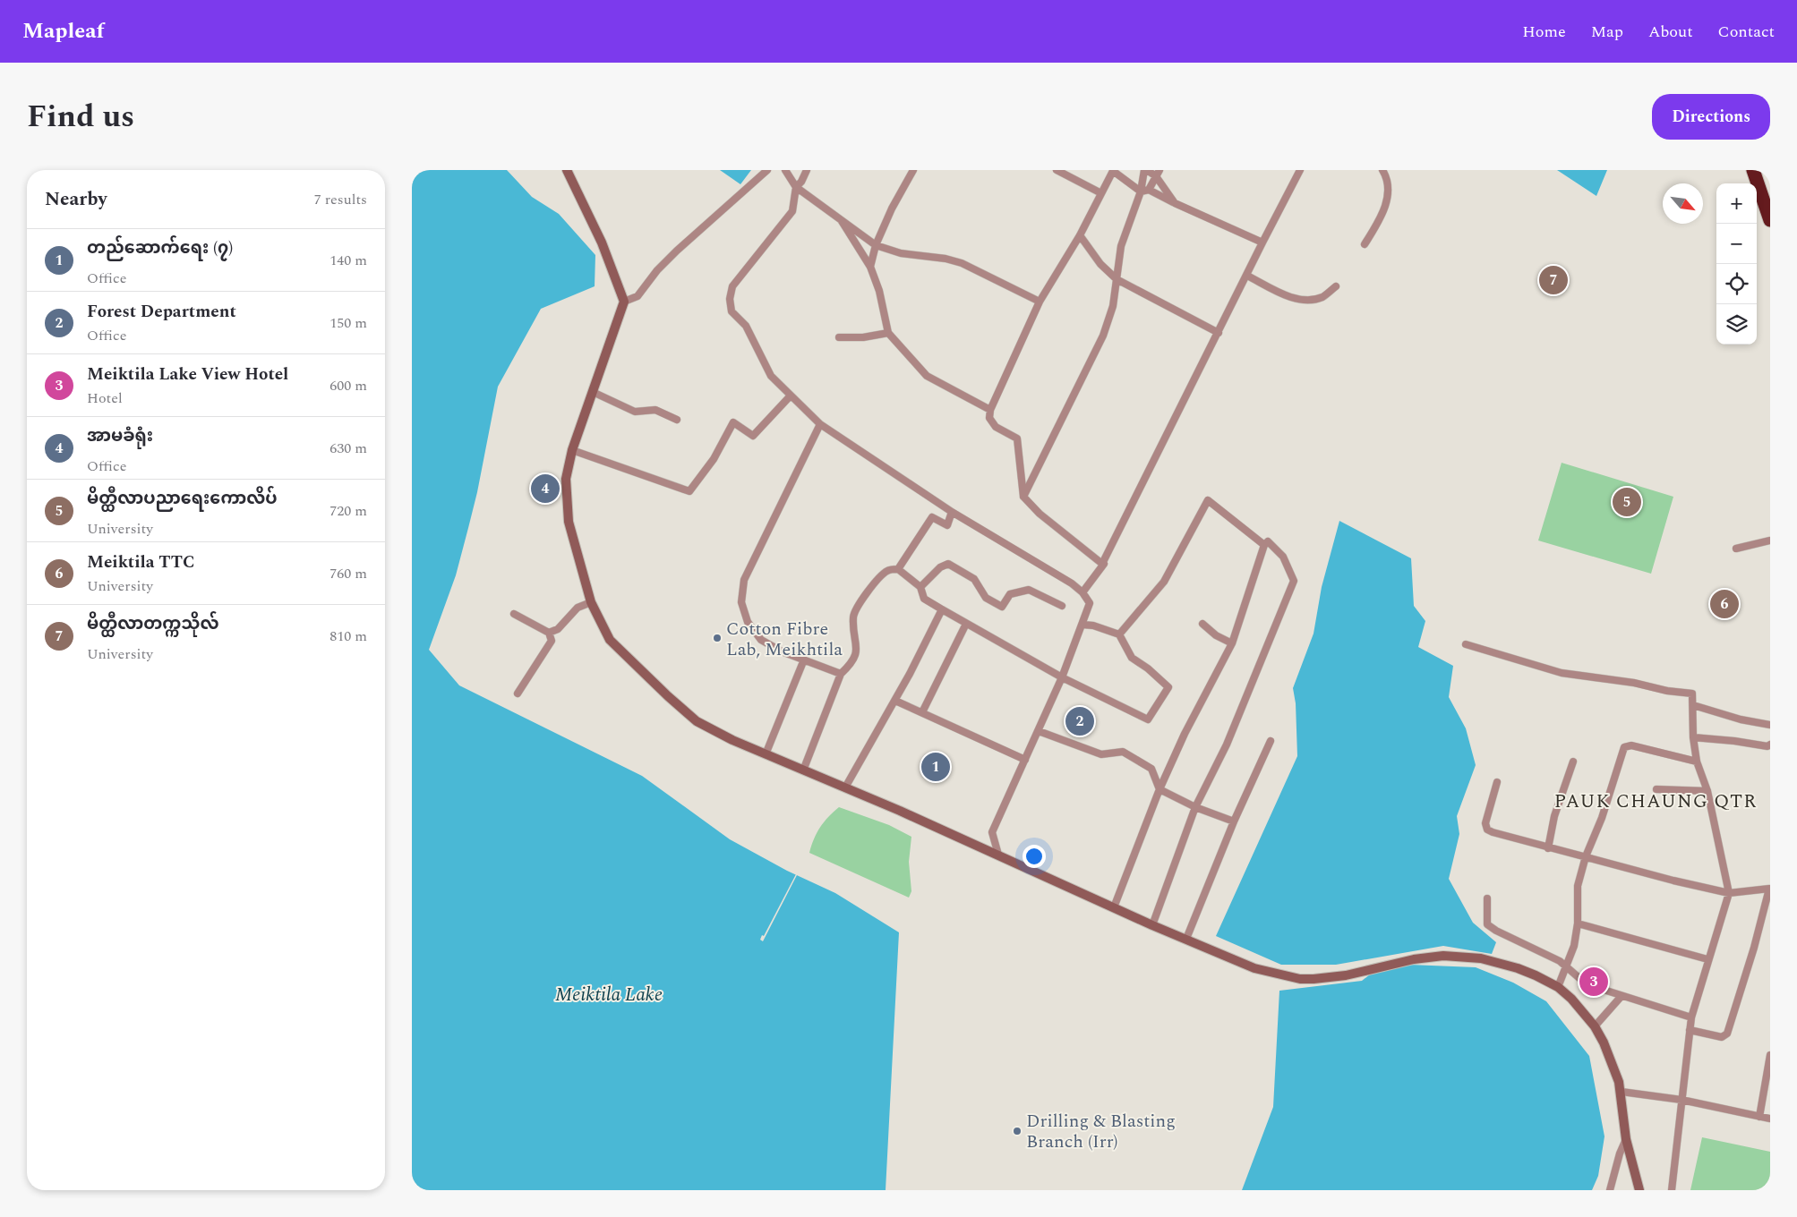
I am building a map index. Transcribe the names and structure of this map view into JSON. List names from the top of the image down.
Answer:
{
  "districts": ["PAUK CHAUNG QTR"],
  "water": ["Meiktila Lake"],
  "places": ["Cotton Fibre Lab, Meikhtila", "Drilling & Blasting Branch (Irr)"],
  "north": "bottom right",
  "page": {
    "header": "Mapleaf",
    "nav": [
      "Home",
      "Map",
      "About",
      "Contact"
    ],
    "title": "Find us",
    "buttons": "Directions",
    "heading": ["Nearby", "7 results"],
    "map_buttons": ["+", "−"],
    "list": [
      {
        "mark": "1",
        "name": "တည်ဆောက်ရေး (၇)",
        "note": "Office",
        "value": "140 m"
      },
      {
        "mark": "2",
        "name": "Forest Department",
        "note": "Office",
        "value": "150 m"
      },
      {
        "mark": "3",
        "name": "Meiktila Lake View Hotel",
        "note": "Hotel",
        "value": "600 m"
      },
      {
        "mark": "4",
        "name": "အာမခံရုံး",
        "note": "Office",
        "value": "630 m"
      },
      {
        "mark": "5",
        "name": "မိတ္ထီလာပညာရေးကောလိပ်",
        "note": "University",
        "value": "720 m"
      },
      {
        "mark": "6",
        "name": "Meiktila TTC",
        "note": "University",
        "value": "760 m"
      },
      {
        "mark": "7",
        "name": "မိတ္ထီလာတက္ကသိုလ်",
        "note": "University",
        "value": "810 m"
      }
    ],
    "pins": [
      "7",
      "4",
      "5",
      "6",
      "2",
      "1",
      "3"
    ]
  }
}
